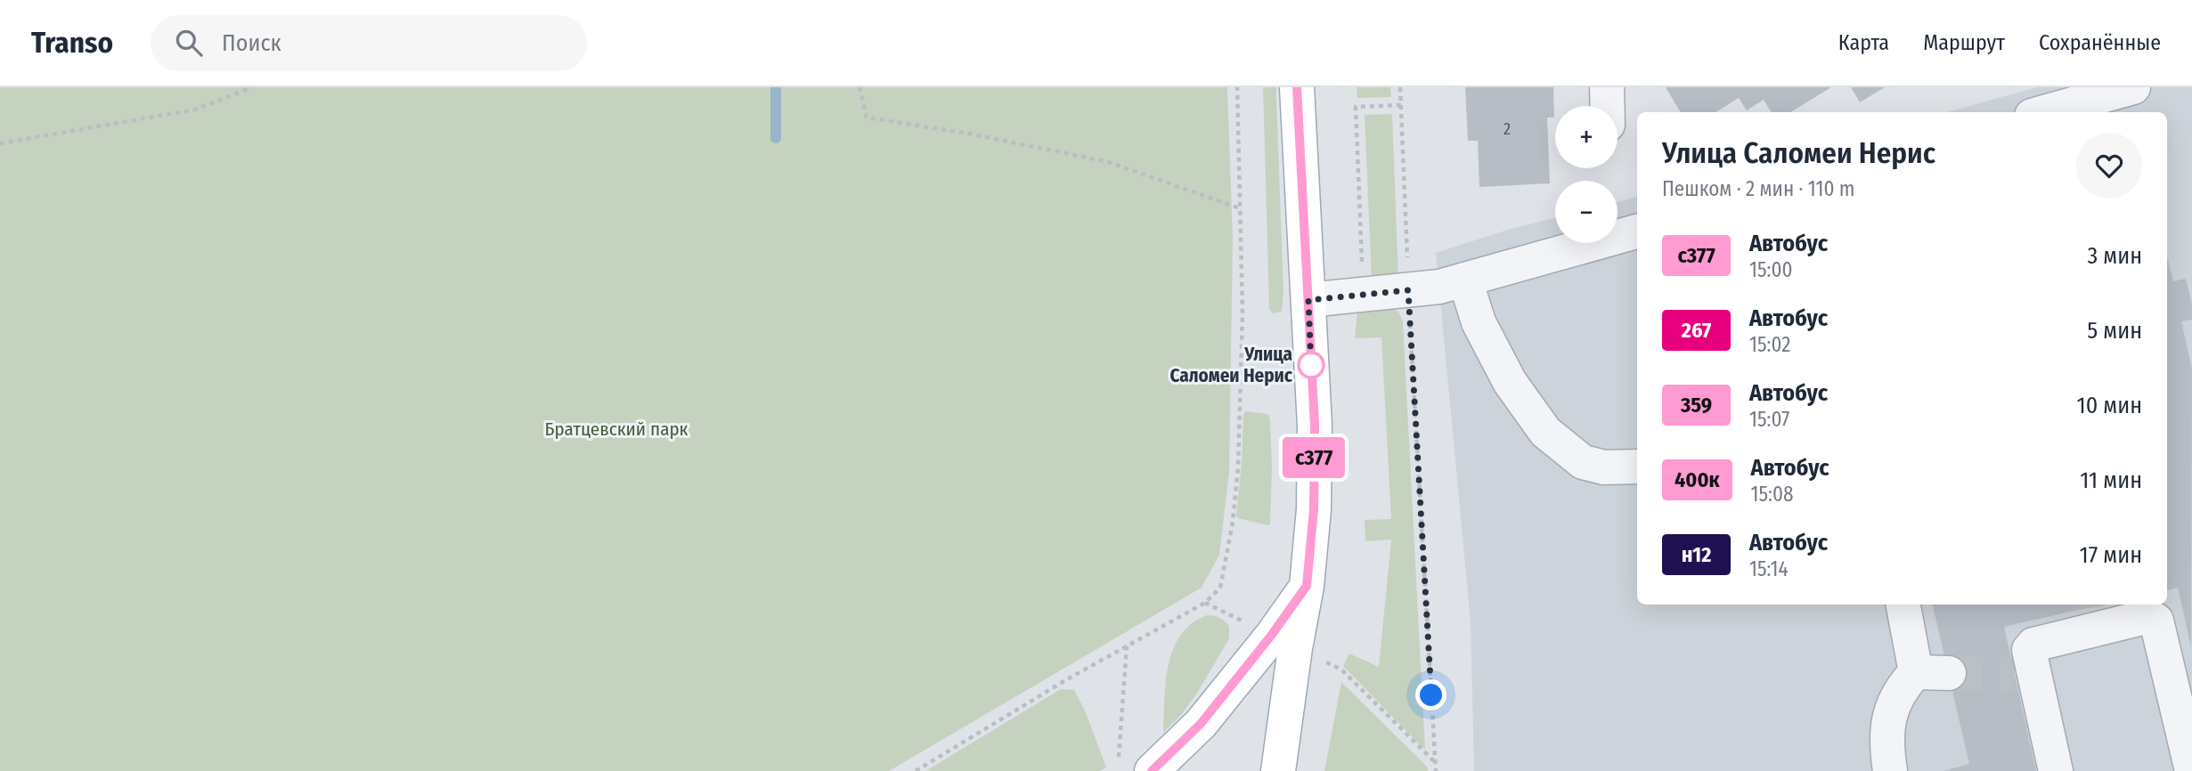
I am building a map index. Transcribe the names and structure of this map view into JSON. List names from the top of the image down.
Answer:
{
  "parks": ["Братцевский парк"],
  "places": ["Улица Саломеи Нерис"],
  "lines": ["bus line с377"],
  "house_numbers": ["2"],
  "page": {
    "header": "Transo",
    "search": "Поиск",
    "nav": ["Карта", "Маршрут", "Сохранённые"],
    "on_map": "с377",
    "map_buttons": ["+", "−"],
    "heading": ["Улица Саломеи Нерис", "Пешком · 2 мин · 110 m"],
    "list": [
      {
        "mark": "с377",
        "name": "Автобус",
        "note": "15:00",
        "value": "3 мин"
      },
      {
        "mark": "267",
        "name": "Автобус",
        "note": "15:02",
        "value": "5 мин"
      },
      {
        "mark": "359",
        "name": "Автобус",
        "note": "15:07",
        "value": "10 мин"
      },
      {
        "mark": "400к",
        "name": "Автобус",
        "note": "15:08",
        "value": "11 мин"
      },
      {
        "mark": "н12",
        "name": "Автобус",
        "note": "15:14",
        "value": "17 мин"
      }
    ]
  }
}
